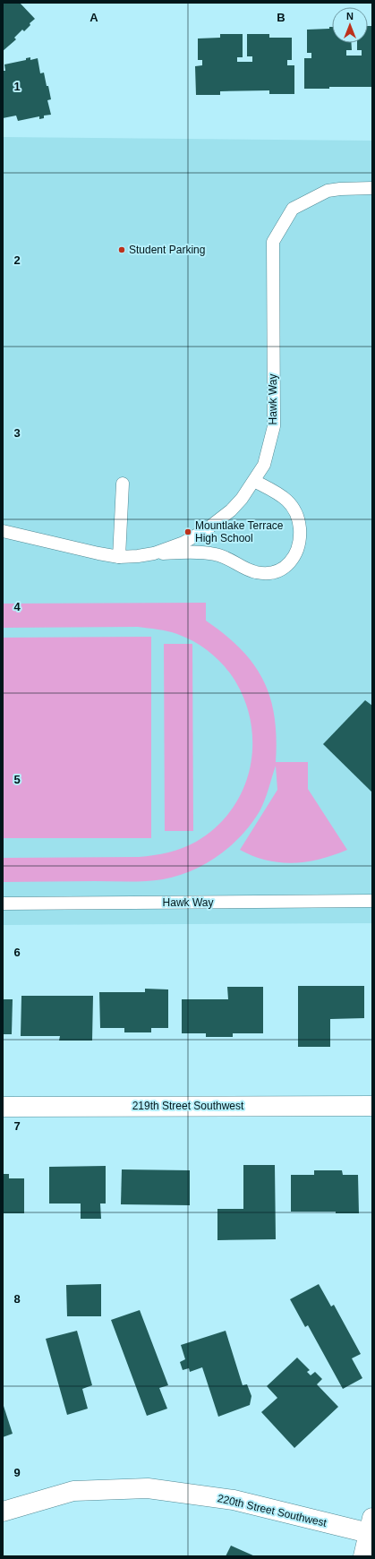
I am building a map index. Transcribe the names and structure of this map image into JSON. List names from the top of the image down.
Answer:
{
  "streets": {
    "street": ["219th Street Southwest", "220th Street Southwest"],
    "lane": ["Hawk Way"]
  },
  "places": ["Student Parking", "Mountlake Terrace High School"],
  "north": "top",
  "grid": {
    "columns": ["A", "B"],
    "rows": [
      "1",
      "2",
      "3",
      "4",
      "5",
      "6",
      "7",
      "8",
      "9"
    ]
  }
}
